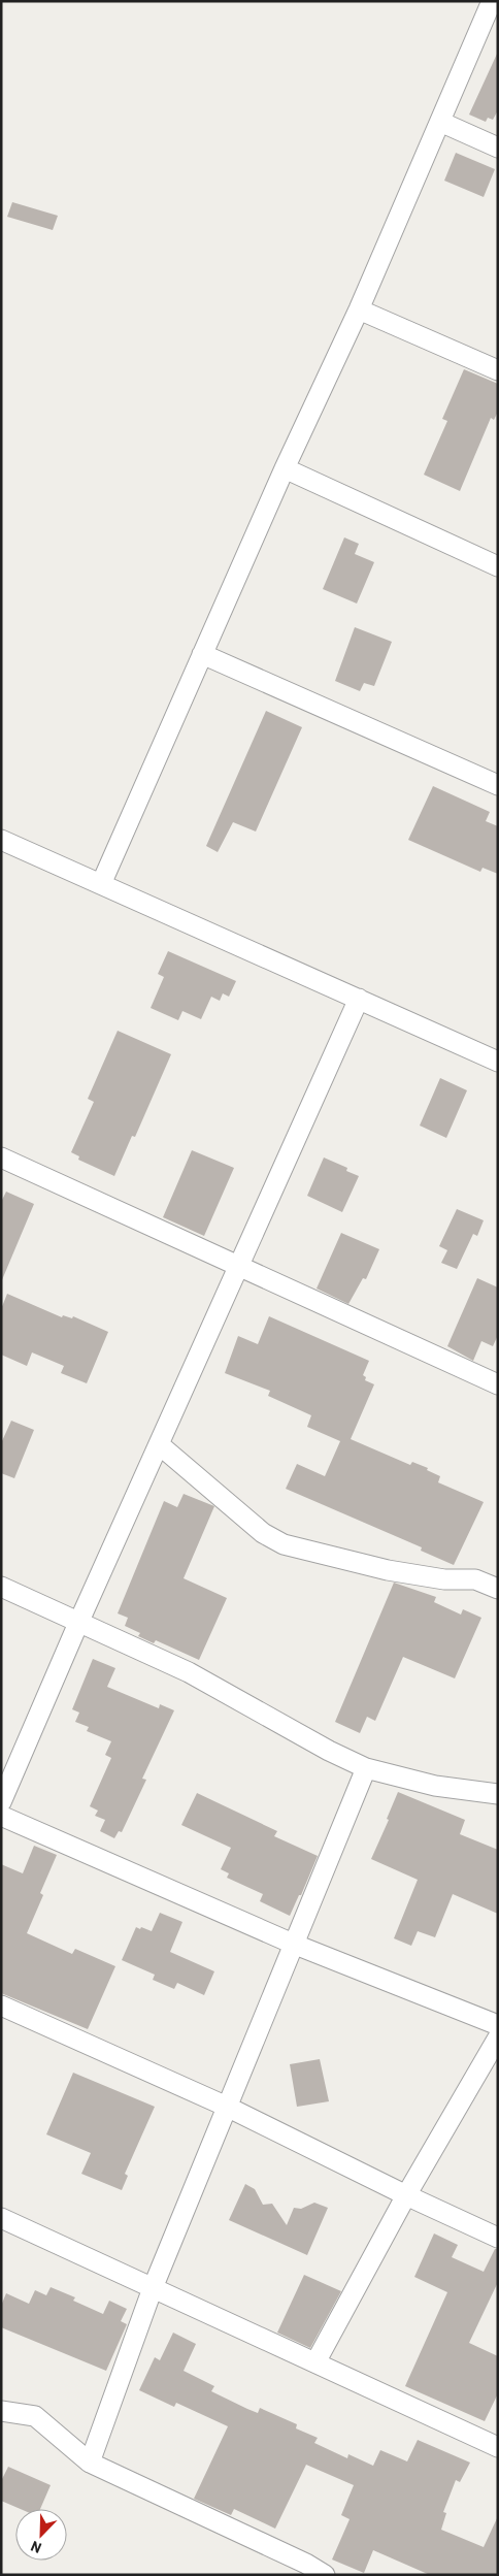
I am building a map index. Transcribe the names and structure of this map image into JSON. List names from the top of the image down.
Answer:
{
  "north": "bottom left"
}
